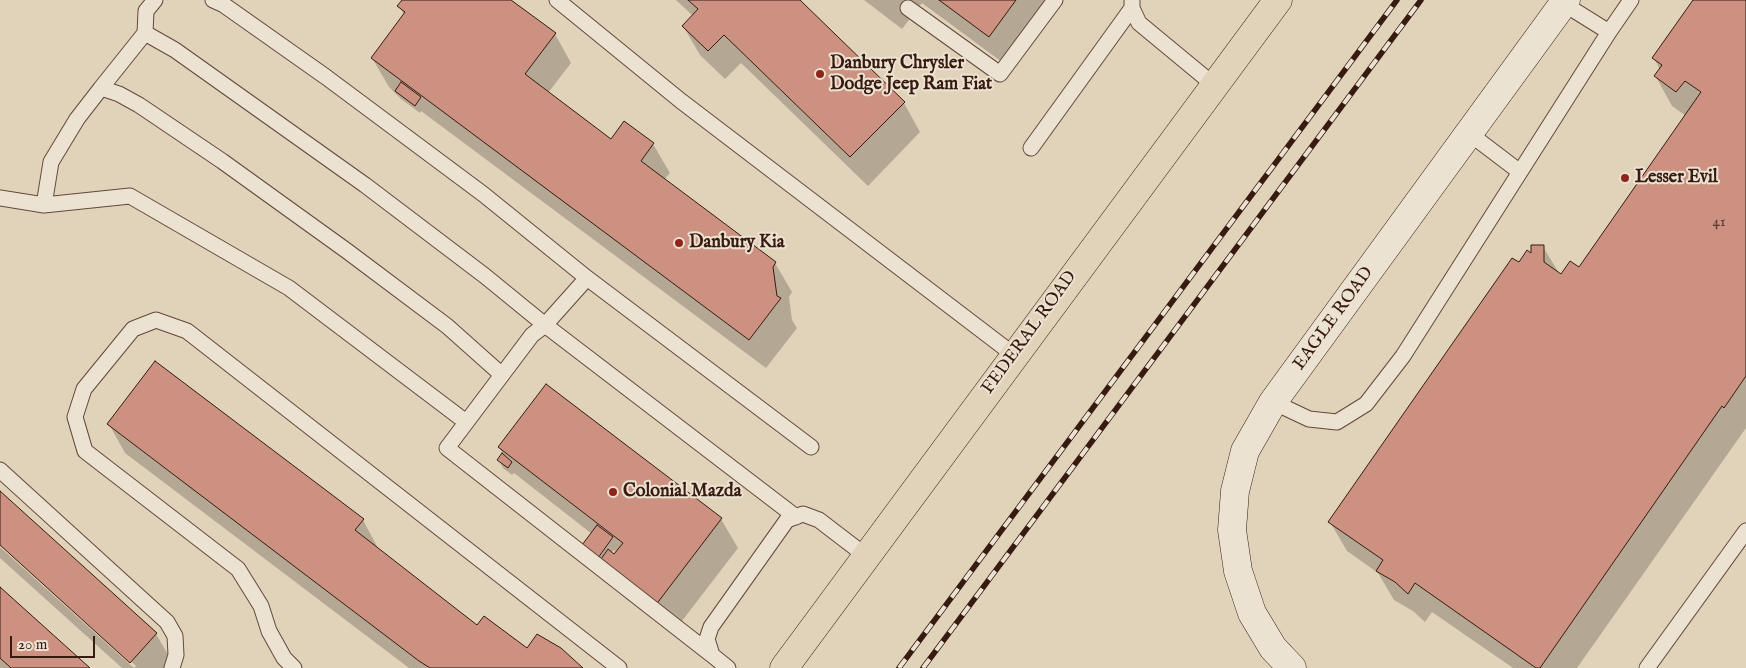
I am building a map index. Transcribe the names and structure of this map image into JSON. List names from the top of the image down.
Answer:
{
  "streets": {
    "main road": ["FEDERAL ROAD"],
    "street": ["EAGLE ROAD"]
  },
  "places": [
    "Danbury Chrysler Dodge Jeep Ram Fiat",
    "Lesser Evil",
    "Danbury Kia",
    "Colonial Mazda"
  ],
  "house_numbers": ["41"],
  "scale_bar": "20 m"
}
